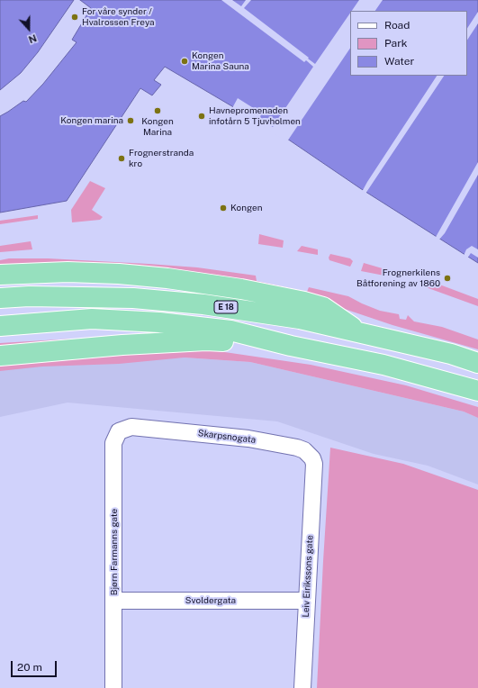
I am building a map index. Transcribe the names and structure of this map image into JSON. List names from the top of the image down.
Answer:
{
  "streets": {
    "highway": ["E 18"],
    "street": [
      "Skarpsnogata",
      "Bjørn Farmanns gate",
      "Leiv Eirikssons gate",
      "Svoldergata"
    ]
  },
  "crossings": [
    ["Skarpsnogata", "Bjørn Farmanns gate"],
    ["Skarpsnogata", "Leiv Eirikssons gate"],
    ["Bjørn Farmanns gate", "Svoldergata"],
    ["Leiv Eirikssons gate", "Svoldergata"]
  ],
  "places": [
    "For våre synder / Hvalrossen Freya",
    "Kongen Marina Sauna",
    "Kongen Marina",
    "Havnepromenaden infotårn 5 Tjuvholmen",
    "Kongen marina",
    "Frognerstranda kro",
    "Kongen",
    "Frognerkilens Båtforening av 1860"
  ],
  "legend": ["Road", "Park", "Water"],
  "scale_bar": "20 m",
  "north": "bottom"
}
